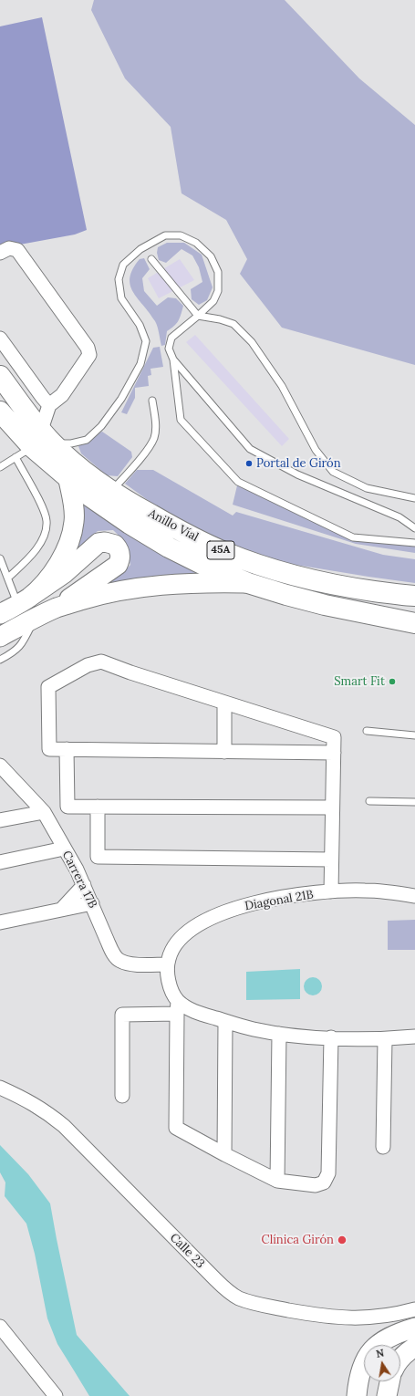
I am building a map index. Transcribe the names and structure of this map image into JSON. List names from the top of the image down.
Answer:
{
  "streets": {
    "highway": ["Anillo Víal", "45A"],
    "street": ["Carrera 17B", "Diagonal 21B", "Calle 23"]
  },
  "crossings": [
    ["Carrera 17B", "Diagonal 21B"]
  ],
  "places": ["Portal de Girón", "Smart Fit", "Clínica Girón"],
  "north": "top"
}
